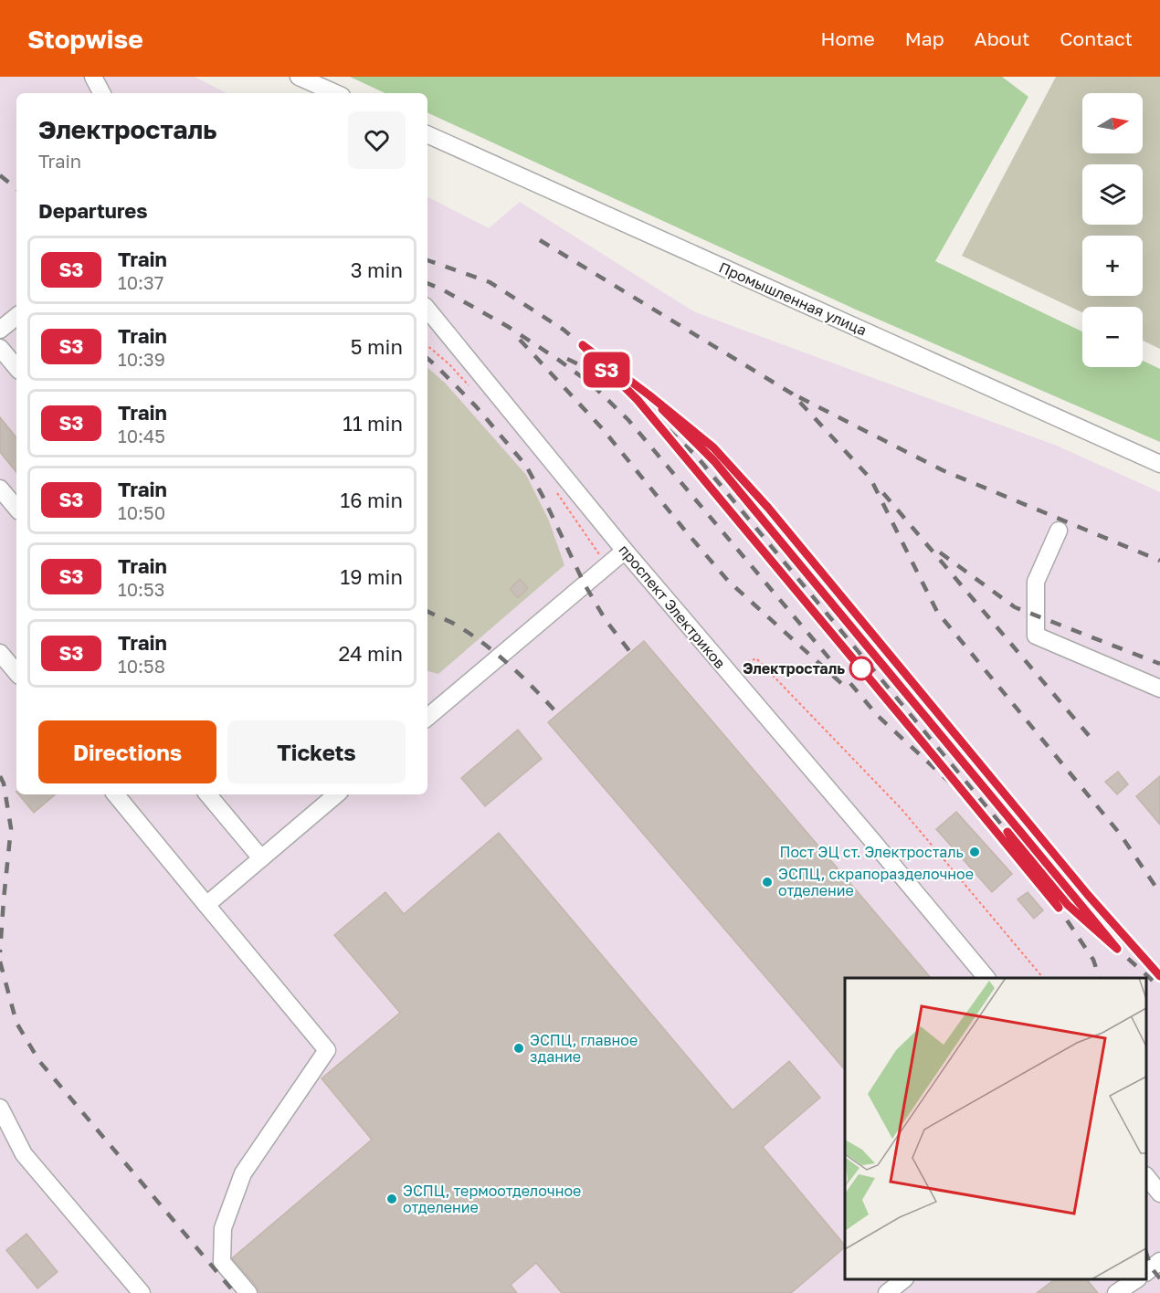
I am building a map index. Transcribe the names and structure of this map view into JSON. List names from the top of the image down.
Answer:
{
  "streets": {
    "street": ["Промышленная улица", "проспект Электриков"]
  },
  "places": [
    "Электросталь",
    "Пост ЭЦ ст. Электросталь",
    "ЭСПЦ, скрапоразделочное отделение",
    "ЭСПЦ, главное здание",
    "ЭСПЦ, термоотделочное отделение"
  ],
  "north": "right",
  "page": {
    "header": "Stopwise",
    "nav": [
      "Home",
      "Map",
      "About",
      "Contact"
    ],
    "on_map": "S3",
    "map_buttons": ["+", "−"],
    "heading": [
      ["Электросталь", "Train"],
      "Departures"
    ],
    "list": [
      {
        "mark": "S3",
        "name": "Train",
        "note": "10:37",
        "value": "3 min"
      },
      {
        "mark": "S3",
        "name": "Train",
        "note": "10:39",
        "value": "5 min"
      },
      {
        "mark": "S3",
        "name": "Train",
        "note": "10:45",
        "value": "11 min"
      },
      {
        "mark": "S3",
        "name": "Train",
        "note": "10:50",
        "value": "16 min"
      },
      {
        "mark": "S3",
        "name": "Train",
        "note": "10:53",
        "value": "19 min"
      },
      {
        "mark": "S3",
        "name": "Train",
        "note": "10:58",
        "value": "24 min"
      }
    ],
    "buttons": ["Directions", "Tickets"]
  }
}
